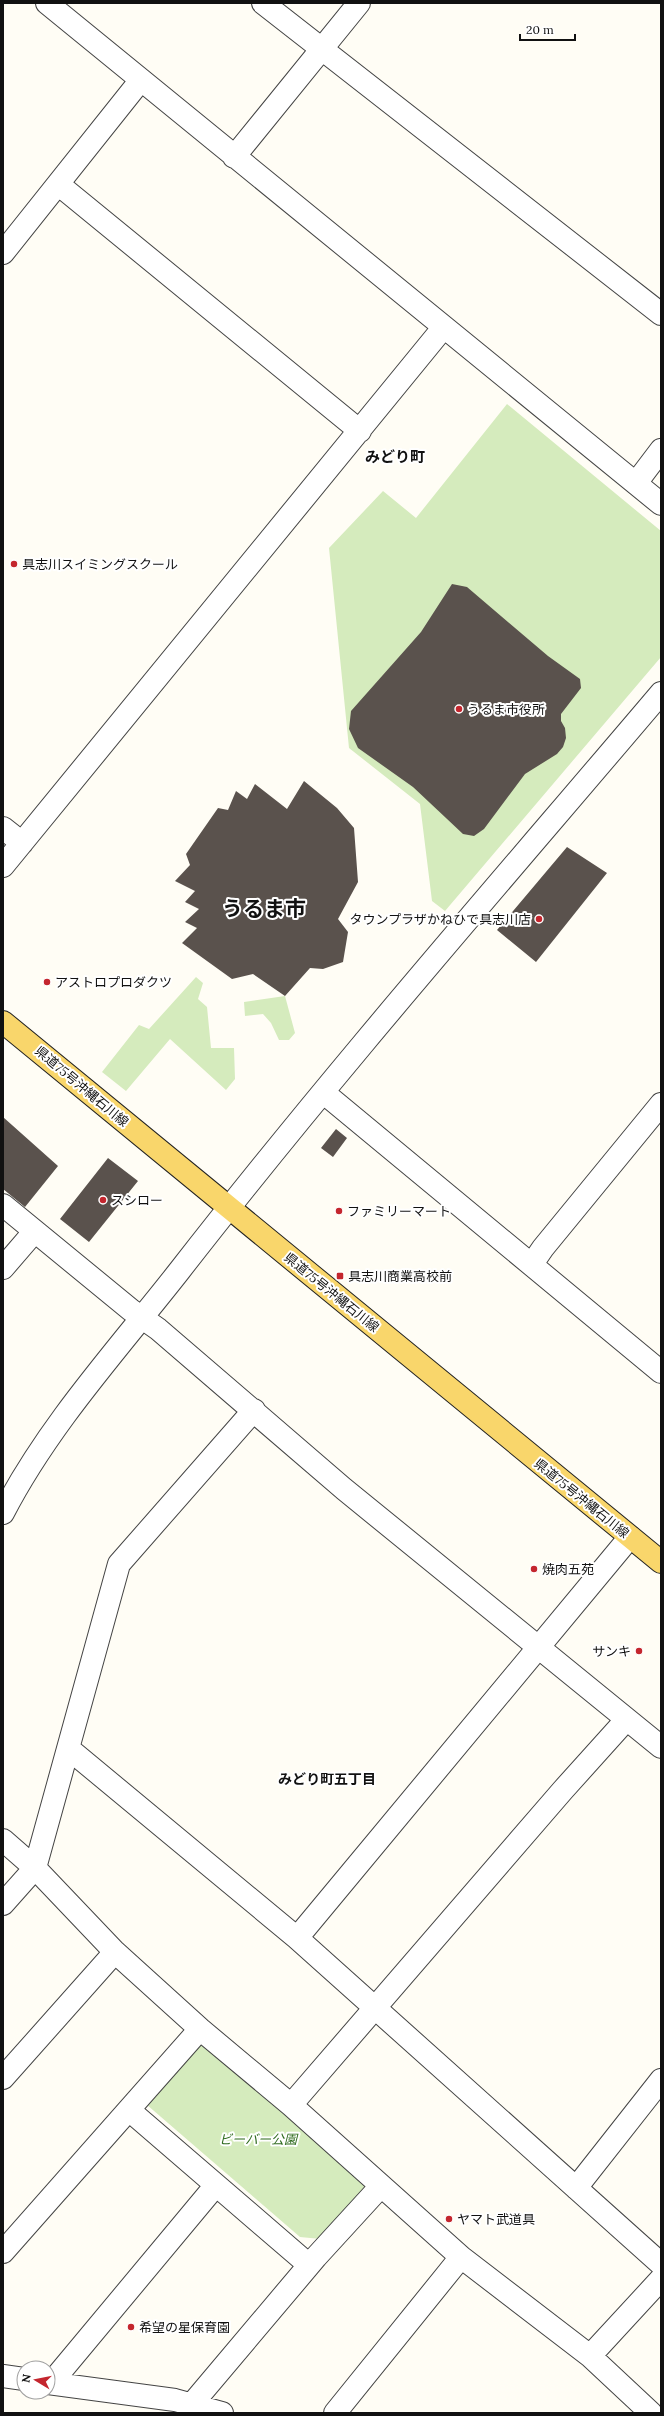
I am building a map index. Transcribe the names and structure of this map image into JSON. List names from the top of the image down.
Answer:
{
  "streets": {
    "main road": ["県道75号沖縄石川線"]
  },
  "districts": ["みどり町", "うるま市", "みどり町五丁目"],
  "parks": ["ビーバー公園"],
  "places": {
    "other": [
      "具志川スイミングスクール",
      "うるま市役所",
      "タウンプラザかねひで具志川店",
      "アストロプロダクツ",
      "スシロー",
      "ファミリーマート",
      "焼肉五苑",
      "サンキ",
      "ヤマト武道具",
      "希望の星保育園"
    ],
    "transit": ["具志川商業高校前"]
  },
  "scale_bar": "20 m",
  "north": "left"
}
